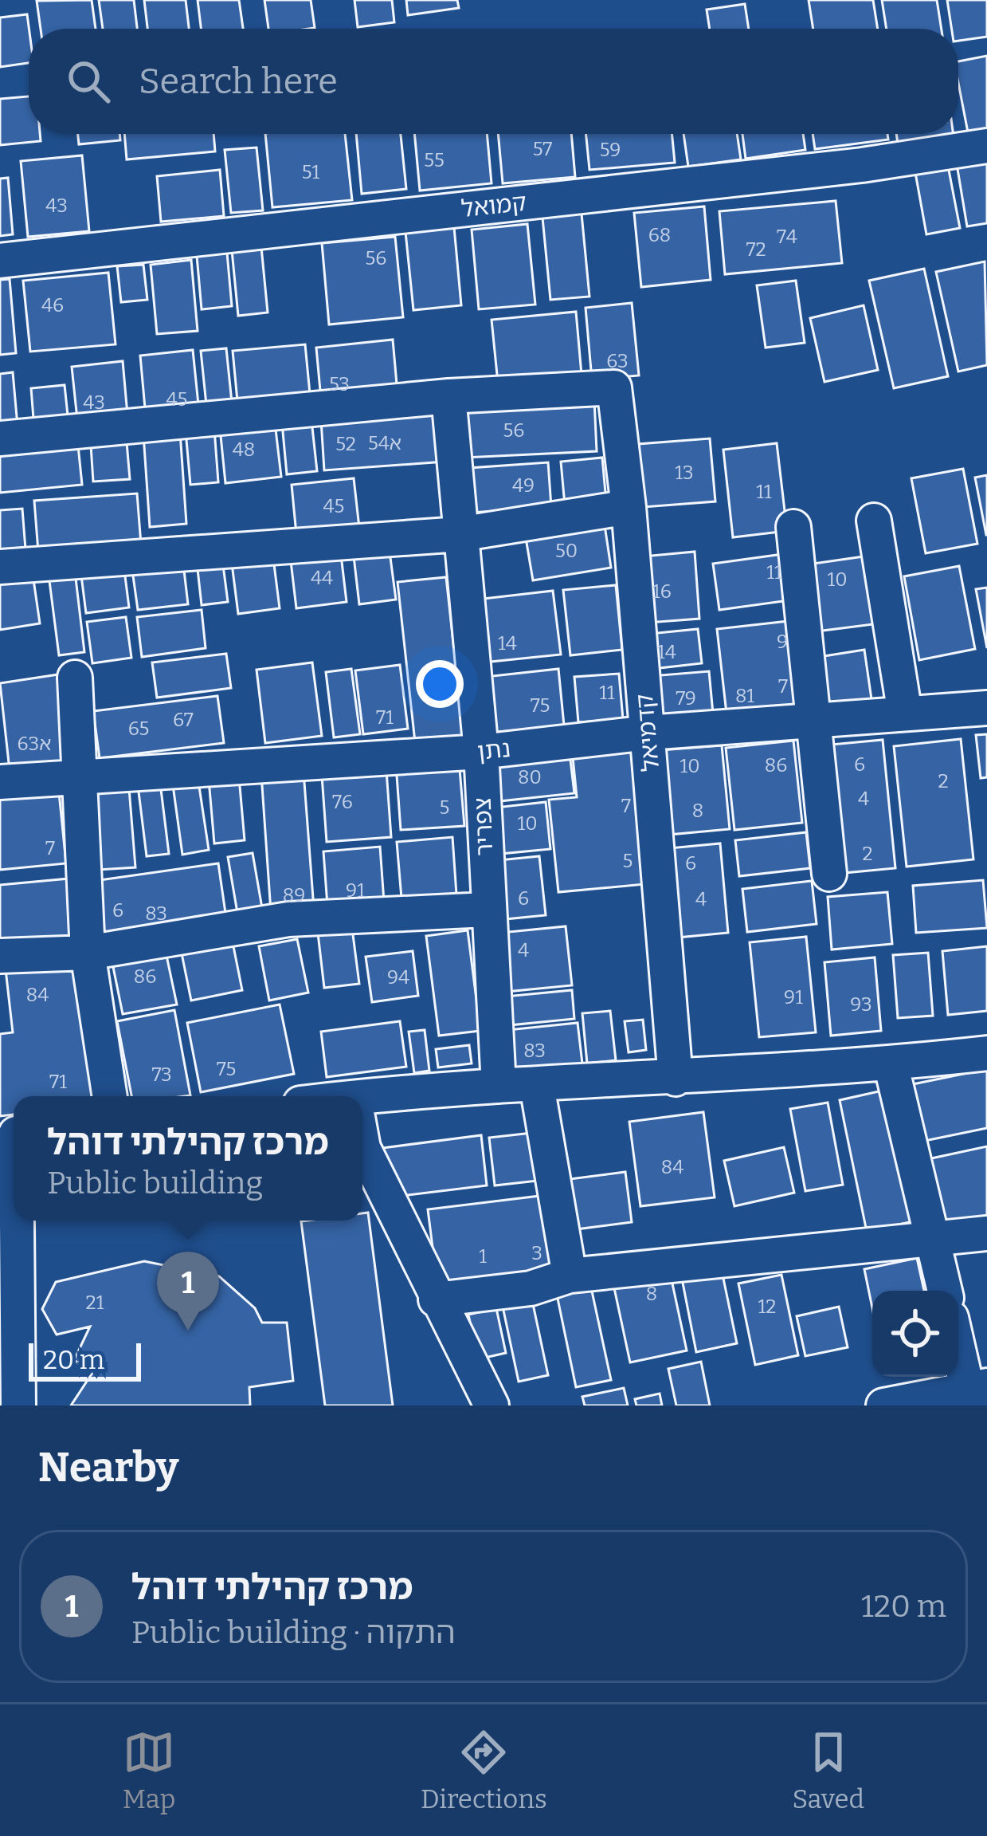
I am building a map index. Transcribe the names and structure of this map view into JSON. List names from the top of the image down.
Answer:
{
  "streets": {
    "street": [
      "קמואל",
      "קדמיאל",
      "נתן",
      "צפריר"
    ]
  },
  "crossings": [
    ["קדמיאל", "נתן"],
    ["קדמיאל", "צפריר"],
    ["נתן", "צפריר"]
  ],
  "house_numbers": [
    "57",
    "59",
    "55",
    "51",
    "43",
    "68",
    "74",
    "72",
    "56",
    "46",
    "63",
    "53",
    "45",
    "43",
    "56",
    "54א",
    "52",
    "48",
    "13",
    "49",
    "11",
    "45",
    "50",
    "11",
    "44",
    "10",
    "16",
    "9",
    "14",
    "14",
    "7",
    "11",
    "81",
    "79",
    "75",
    "71",
    "67",
    "65",
    "63א",
    "6",
    "86",
    "10",
    "80",
    "2",
    "4",
    "76",
    "7",
    "5",
    "8",
    "10",
    "7",
    "2",
    "5",
    "6",
    "91",
    "89",
    "6",
    "4",
    "6",
    "83",
    "4",
    "86",
    "94",
    "84",
    "91",
    "93",
    "83",
    "75",
    "73",
    "71",
    "84",
    "3",
    "1",
    "8",
    "21",
    "12"
  ],
  "scale_bar": "20 m",
  "page": {
    "search": "Search here",
    "popup": ["מרכז קהילתי דוהל", "Public building"],
    "pins": "1",
    "scale": "20 m",
    "heading": "Nearby",
    "list": [
      {
        "mark": "1",
        "name": "מרכז קהילתי דוהל",
        "note": "Public building · התקוה",
        "value": "120 m"
      }
    ],
    "nav": ["Map", "Directions", "Saved"]
  }
}
